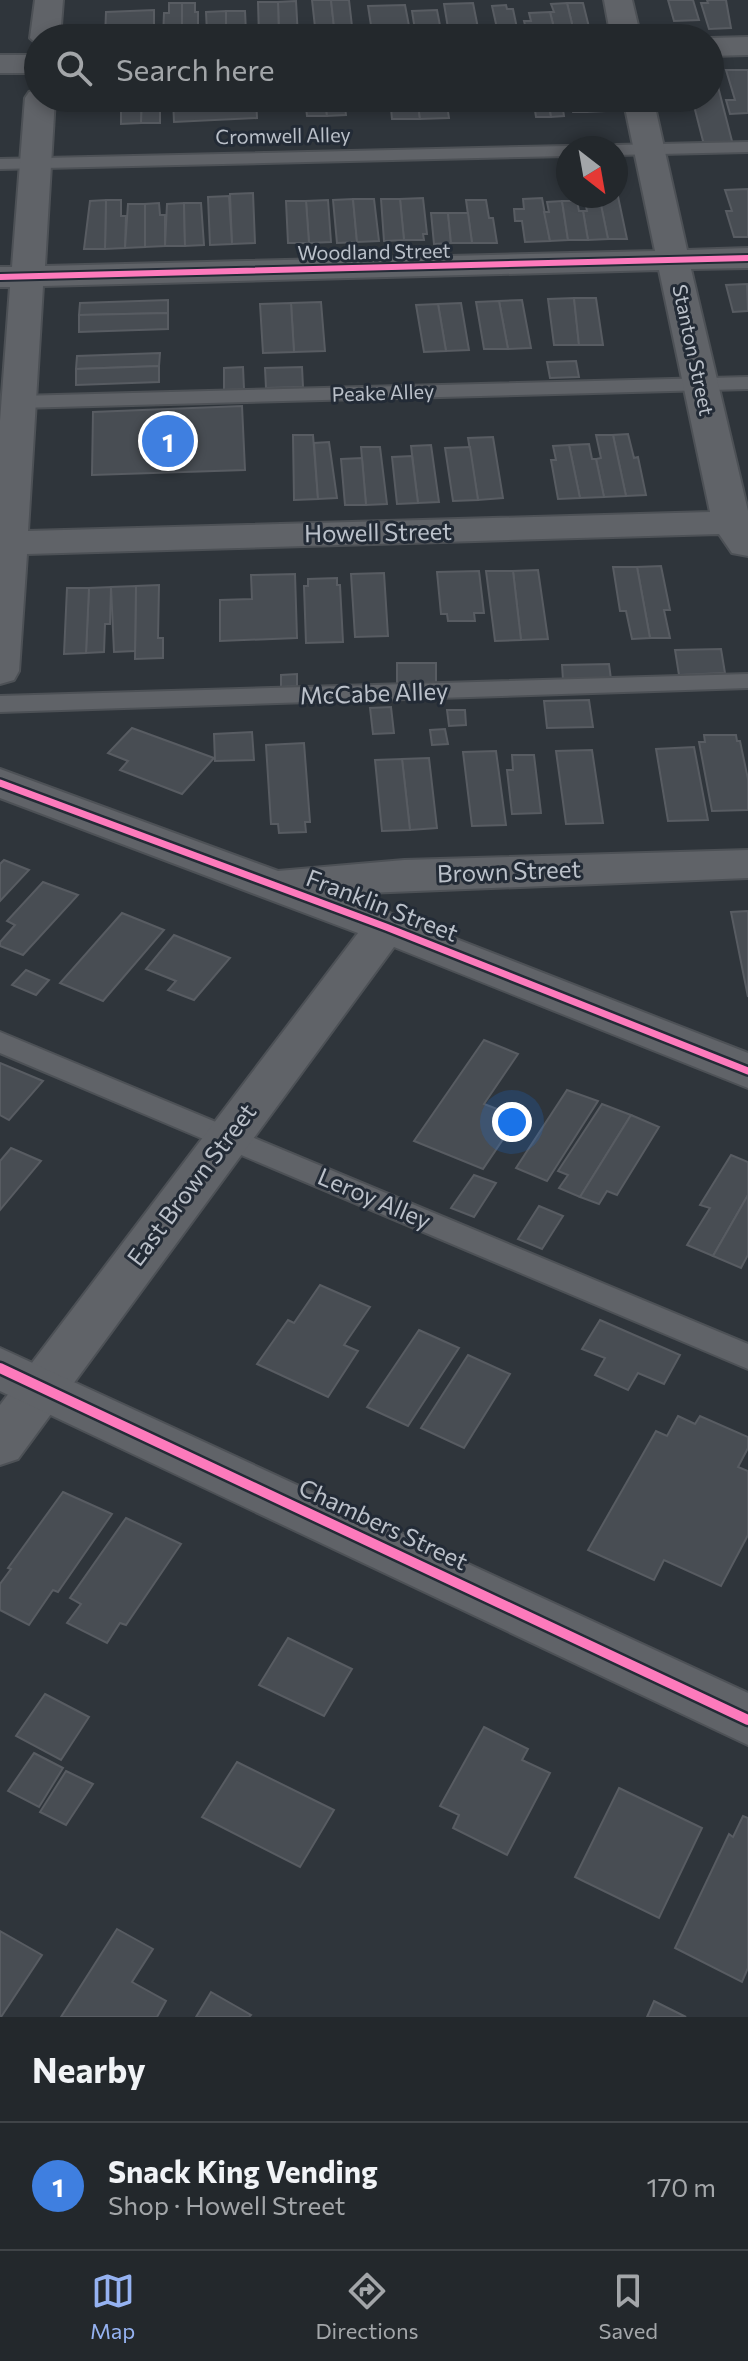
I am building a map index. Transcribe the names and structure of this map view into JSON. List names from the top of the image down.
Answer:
{
  "streets": {
    "street": [
      "Woodland Street",
      "Stanton Street",
      "Howell Street",
      "Brown Street",
      "Franklin Street",
      "East Brown Street",
      "Chambers Street"
    ],
    "lane": [
      "Cromwell Alley",
      "Peake Alley",
      "McCabe Alley",
      "Leroy Alley"
    ]
  },
  "crossings": [
    ["Woodland Street", "Stanton Street"],
    ["Stanton Street", "Peake Alley"],
    ["Stanton Street", "Howell Street"],
    ["Brown Street", "Franklin Street"],
    ["Franklin Street", "East Brown Street"],
    ["East Brown Street", "Leroy Alley"],
    ["East Brown Street", "Chambers Street"]
  ],
  "north": "bottom right",
  "page": {
    "search": "Search here",
    "pins": "1",
    "heading": "Nearby",
    "list": [
      {
        "mark": "1",
        "name": "Snack King Vending",
        "note": "Shop · Howell Street",
        "value": "170 m"
      }
    ],
    "nav": ["Map", "Directions", "Saved"]
  }
}
